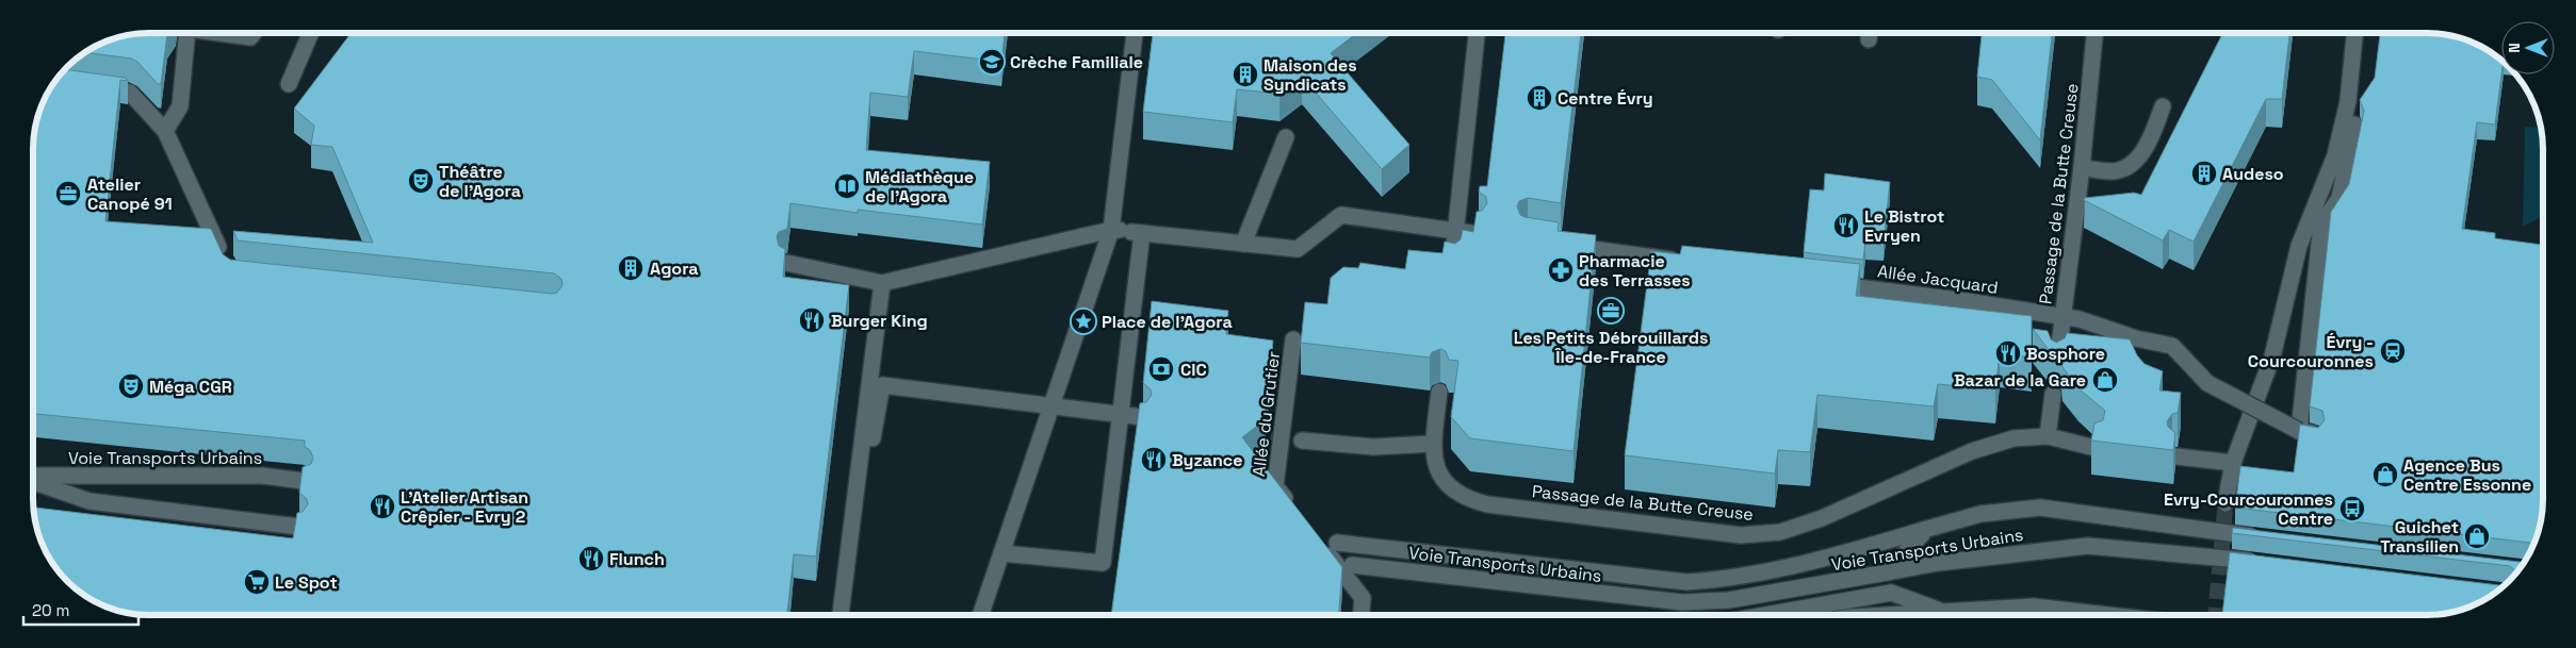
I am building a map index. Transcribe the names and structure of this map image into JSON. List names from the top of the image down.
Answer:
{
  "streets": {
    "street": [
      "Passage de la Butte Creuse",
      "Allée Jacquard",
      "Allée du Grutier",
      "Voie Transports Urbains"
    ]
  },
  "places": {
    "school or university": ["Crèche Familiale"],
    "building": [
      "Maison des Syndicats",
      "Centre Évry",
      "Audeso",
      "Agora"
    ],
    "theatre": ["Théâtre de l'Agora", "Méga CGR"],
    "library": ["Médiathèque de l'Agora"],
    "office": ["Atelier Canopé 91", "Les Petits Débrouillards Île-de-France"],
    "restaurant": [
      "Le Bistrot Evryen",
      "Burger King",
      "Bosphore",
      "Byzance",
      "L'Atelier Artisan Crêpier - Evry 2",
      "Flunch"
    ],
    "pharmacy": ["Pharmacie des Terrasses"],
    "place": ["Place de l'Agora"],
    "station": ["Évry - Courcouronnes"],
    "bank": ["CIC"],
    "shop": ["Bazar de la Gare", "Agence Bus Centre Essonne", "Guichet Transilien"],
    "bus stop": ["Evry-Courcouronnes Centre"],
    "supermarket": ["Le Spot"]
  },
  "scale_bar": "20 m",
  "north": "left"
}
